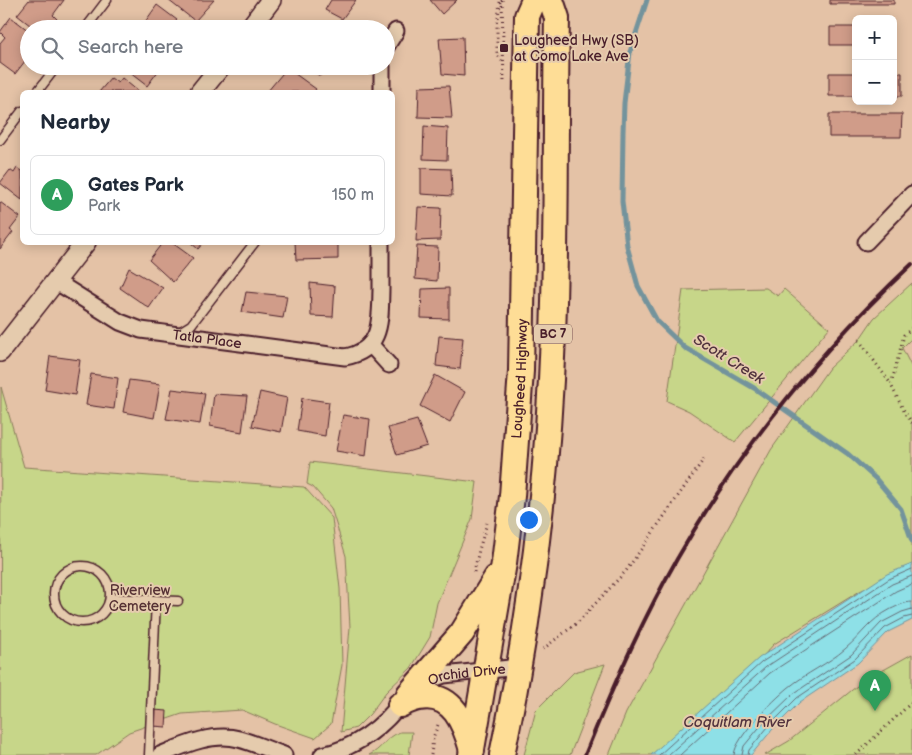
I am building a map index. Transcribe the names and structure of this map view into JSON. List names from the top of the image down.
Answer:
{
  "streets": {
    "main road": ["BC 7", "Lougheed Highway"],
    "street": ["Tatla Place", "Orchid Drive"]
  },
  "crossings": [
    ["BC 7", "Orchid Drive"],
    ["Lougheed Highway", "Orchid Drive"]
  ],
  "water": ["Scott Creek", "Coquitlam River"],
  "parks": ["Riverview Cemetery"],
  "places": {
    "transit": ["Lougheed Hwy (SB) at Como Lake Ave"]
  },
  "page": {
    "map_buttons": ["+", "−"],
    "search": "Search here",
    "heading": "Nearby",
    "list": [
      {
        "mark": "A",
        "name": "Gates Park",
        "note": "Park",
        "value": "150 m"
      }
    ],
    "pins": "A"
  }
}
